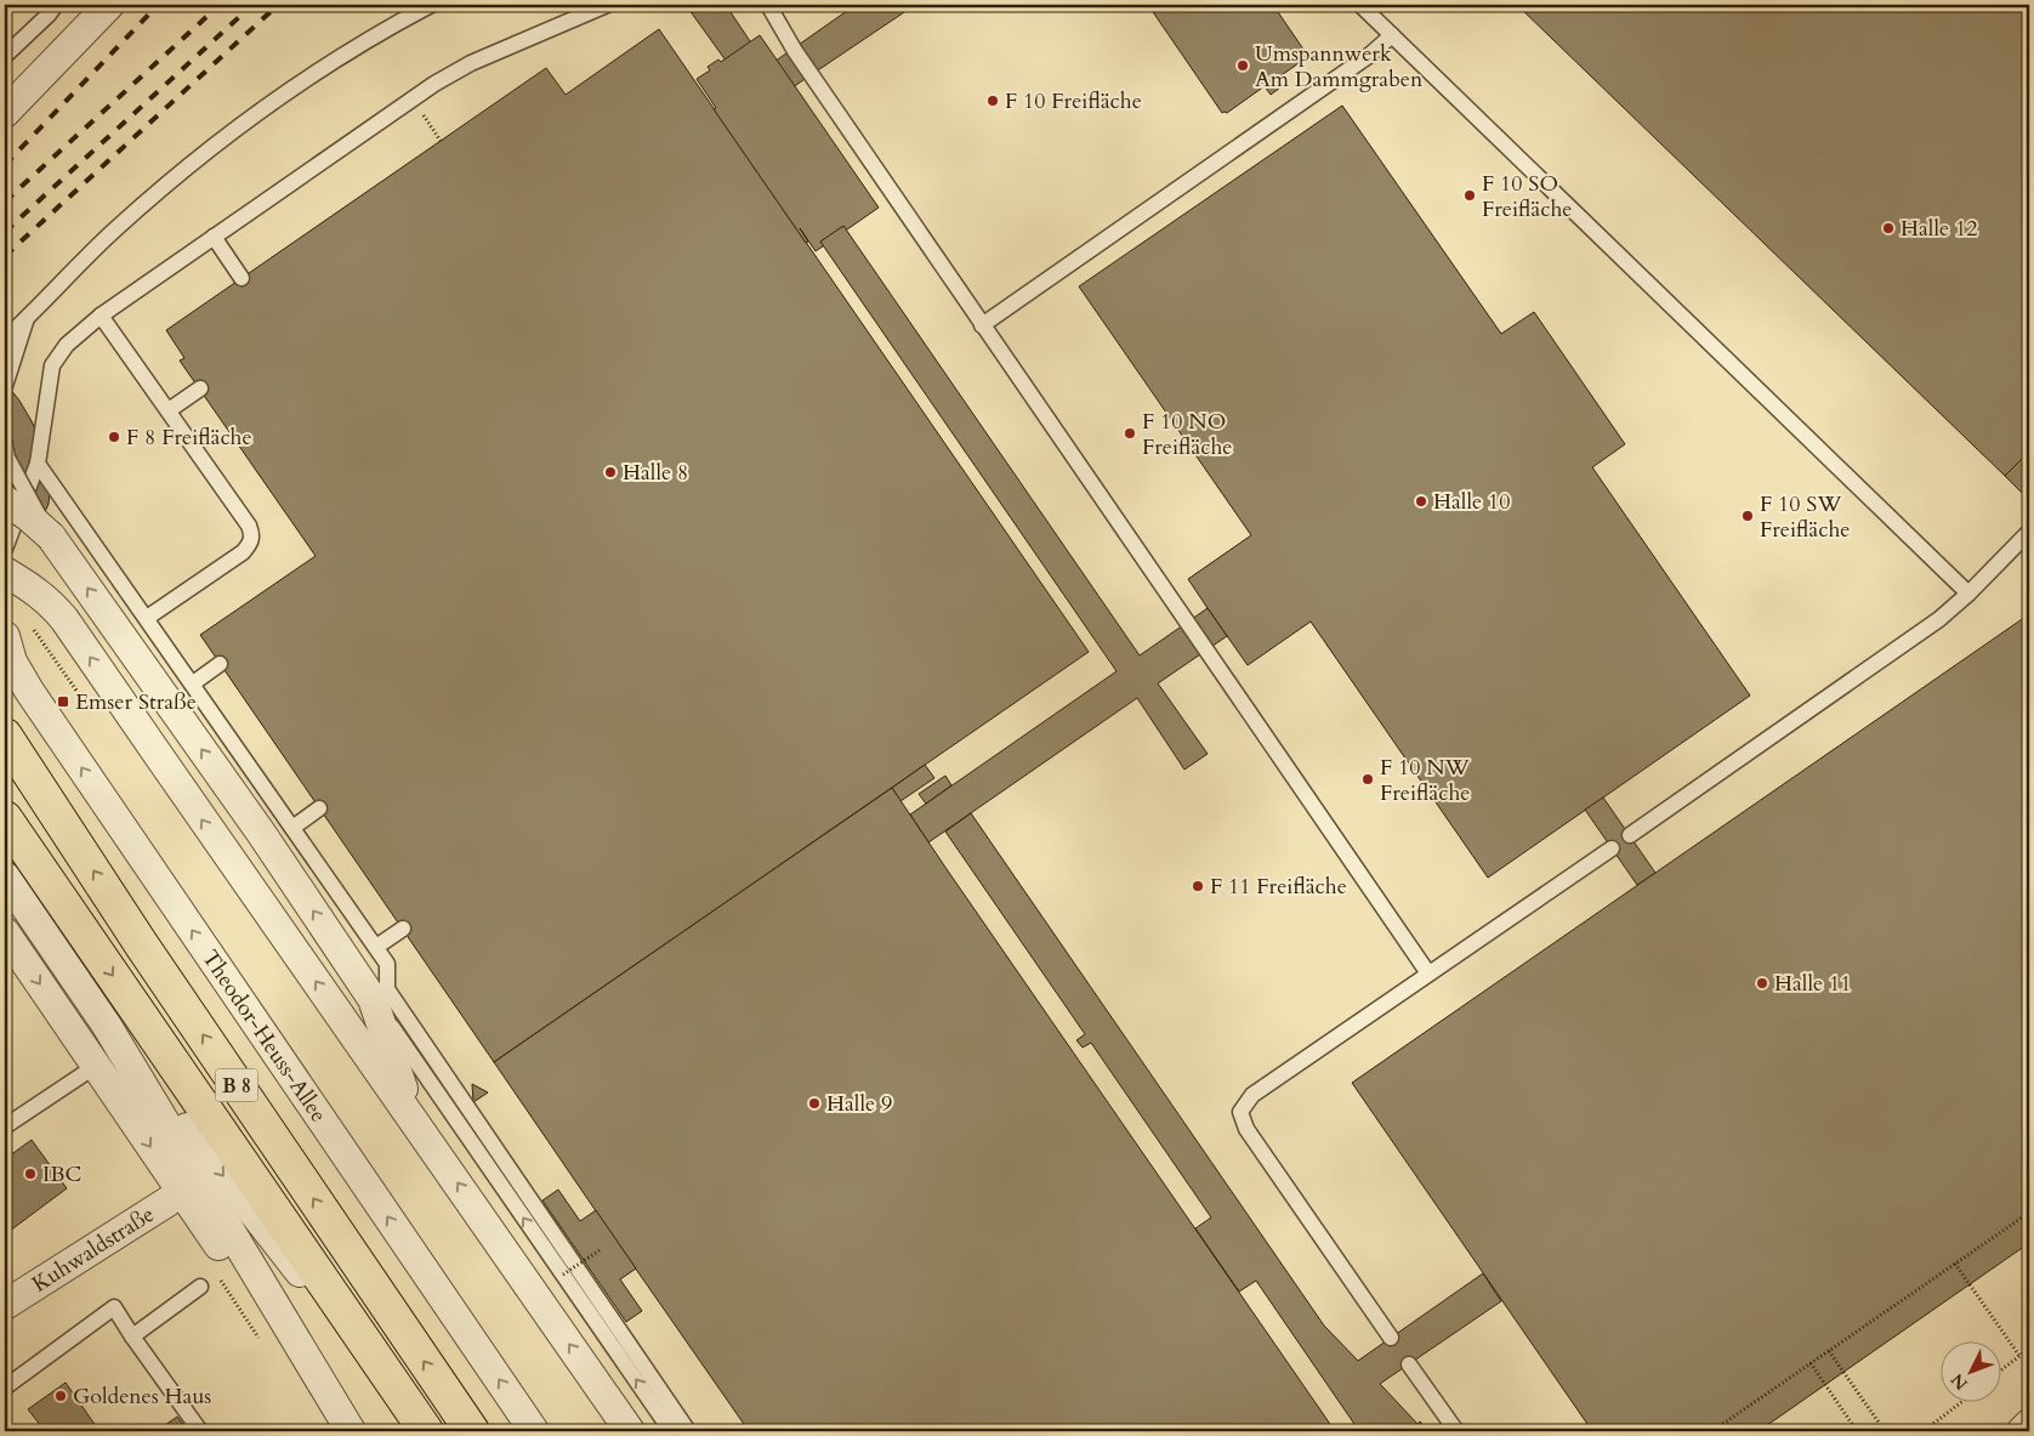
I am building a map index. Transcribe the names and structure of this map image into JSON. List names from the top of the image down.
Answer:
{
  "streets": {
    "main road": ["B 8"],
    "street": ["Theodor-Heuss-Allee", "Kuhwaldstraße"]
  },
  "places": {
    "other": [
      "Umspannwerk Am Dammgraben",
      "F 10 Freifläche",
      "F 10 SO Freifläche",
      "Halle 12",
      "F 10 NO Freifläche",
      "F 8 Freifläche",
      "Halle 8",
      "Halle 10",
      "F 10 SW Freifläche",
      "F 10 NW Freifläche",
      "F 11 Freifläche",
      "Halle 11",
      "Halle 9",
      "IBC",
      "Goldenes Haus"
    ],
    "transit": ["Emser Straße"]
  },
  "north": "bottom left"
}
